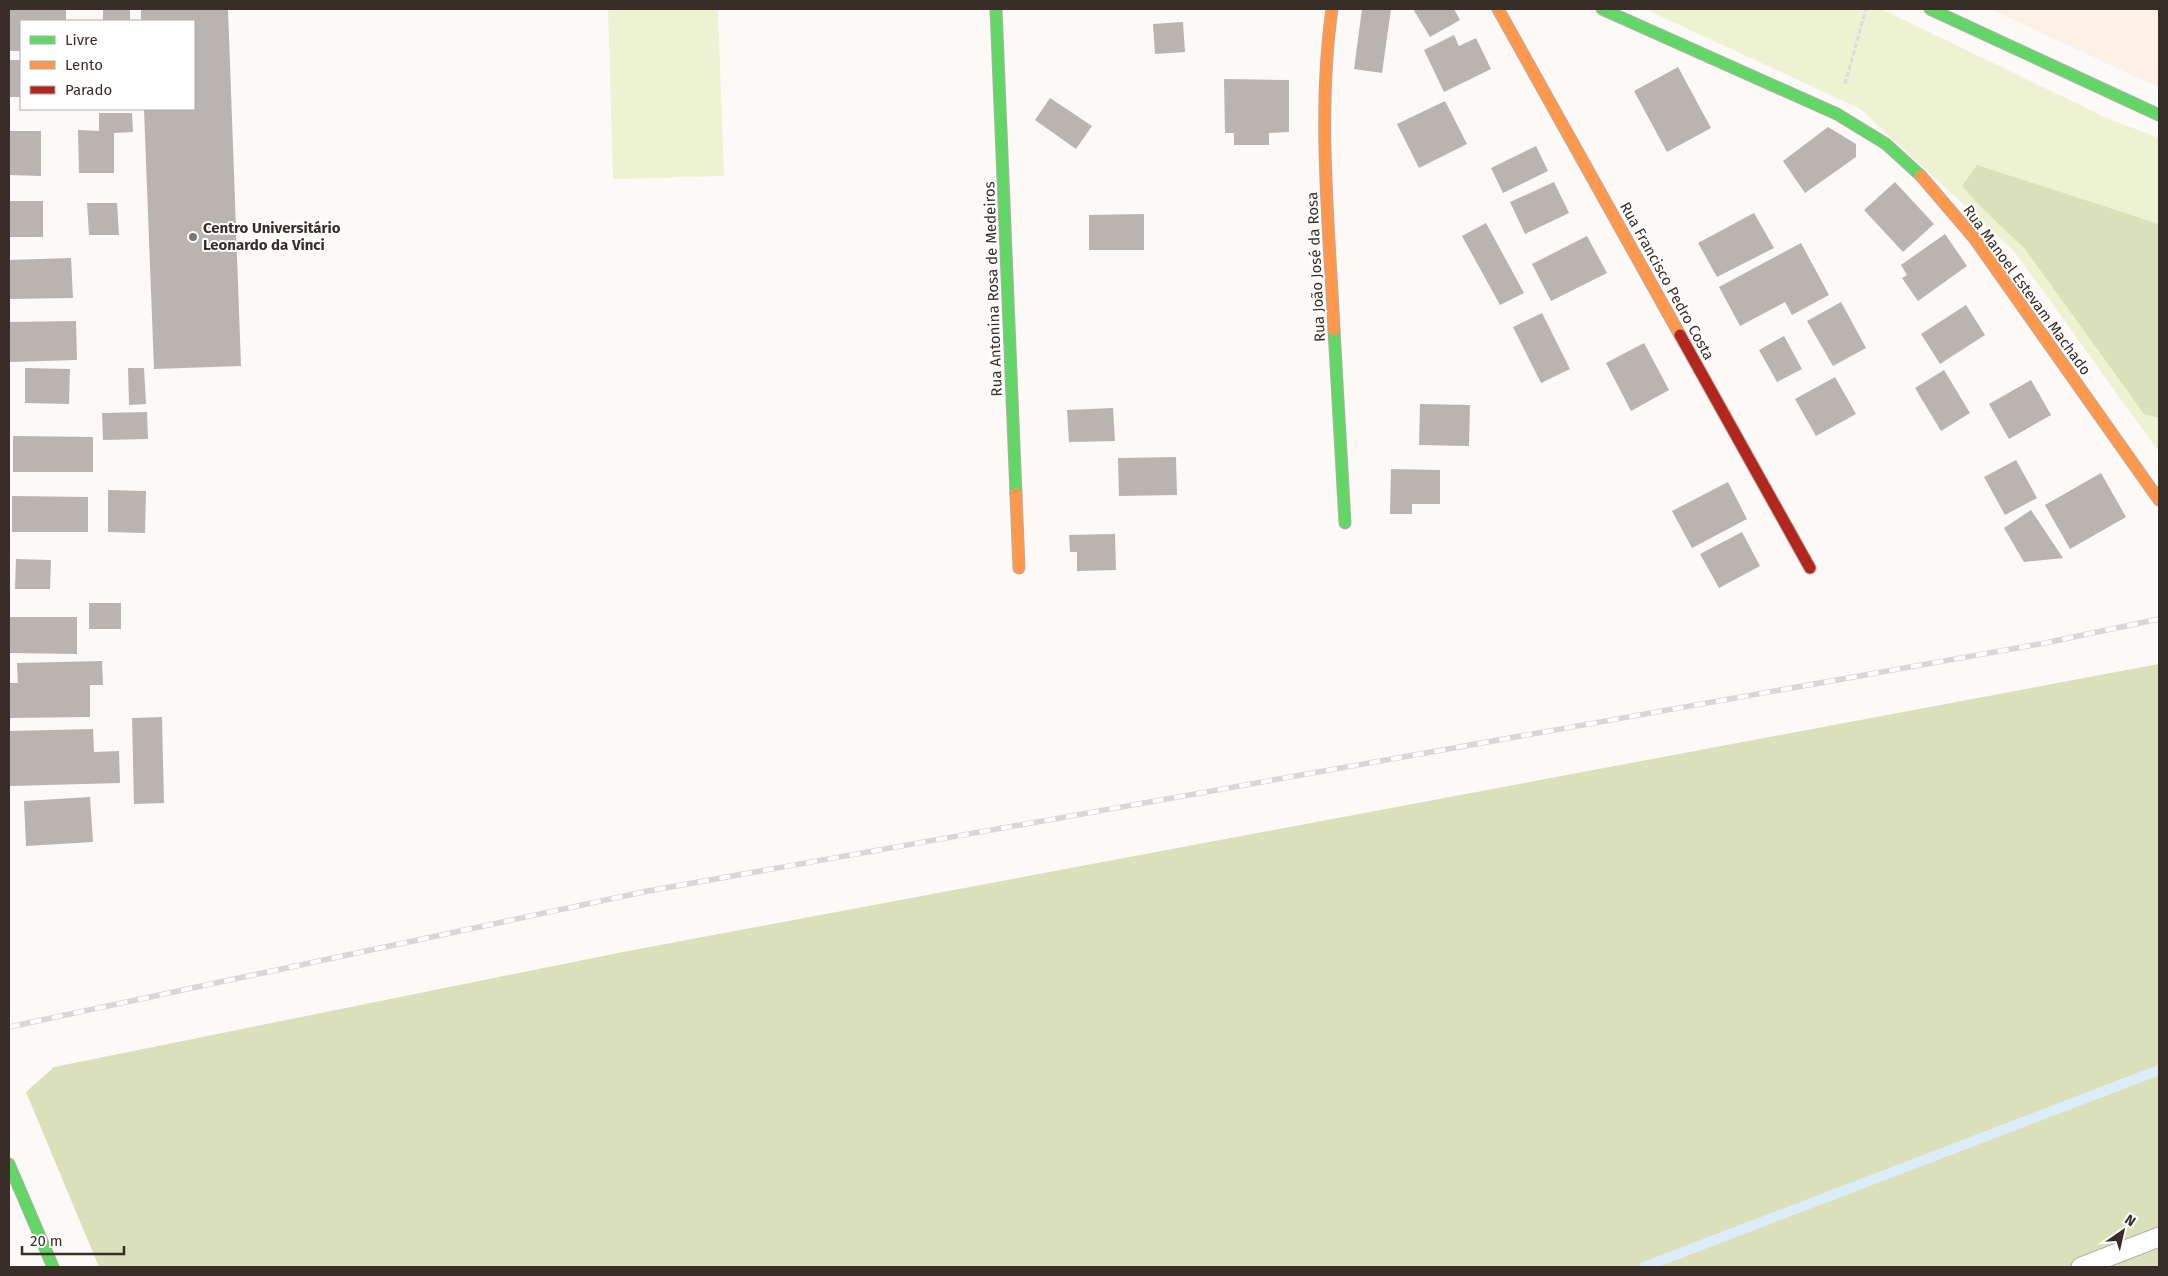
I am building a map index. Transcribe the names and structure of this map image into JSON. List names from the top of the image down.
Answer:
{
  "streets": {
    "street": [
      "Rua João José da Rosa",
      "Rua Francisco Pedro Costa",
      "Rua Antonina Rosa de Medeiros",
      "Rua Manoel Estevam Machado"
    ]
  },
  "places": ["Centro Universitário Leonardo da Vinci"],
  "legend": ["Livre", "Lento", "Parado"],
  "scale_bar": "20 m",
  "north": "top right"
}
